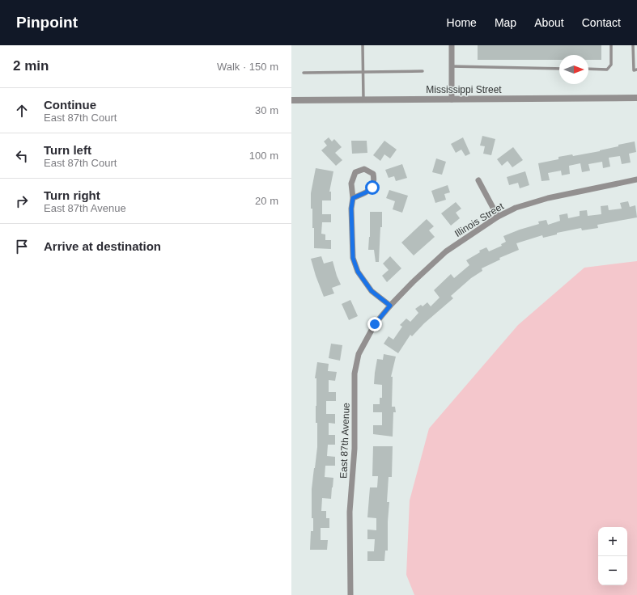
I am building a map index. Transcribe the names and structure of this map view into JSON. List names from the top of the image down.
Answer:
{
  "streets": {
    "street": ["Mississippi Street", "Illinois Street", "East 87th Avenue"]
  },
  "crossings": [
    ["Illinois Street", "East 87th Avenue"]
  ],
  "north": "right",
  "page": {
    "header": "Pinpoint",
    "nav": [
      "Home",
      "Map",
      "About",
      "Contact"
    ],
    "heading": ["2 min", "Walk · 150 m"],
    "list": [
      ["Continue", "East 87th Court", "30 m"],
      ["Turn left", "East 87th Court", "100 m"],
      ["Turn right", "East 87th Avenue", "20 m"],
      "Arrive at destination"
    ],
    "map_buttons": ["+", "−"]
  }
}
